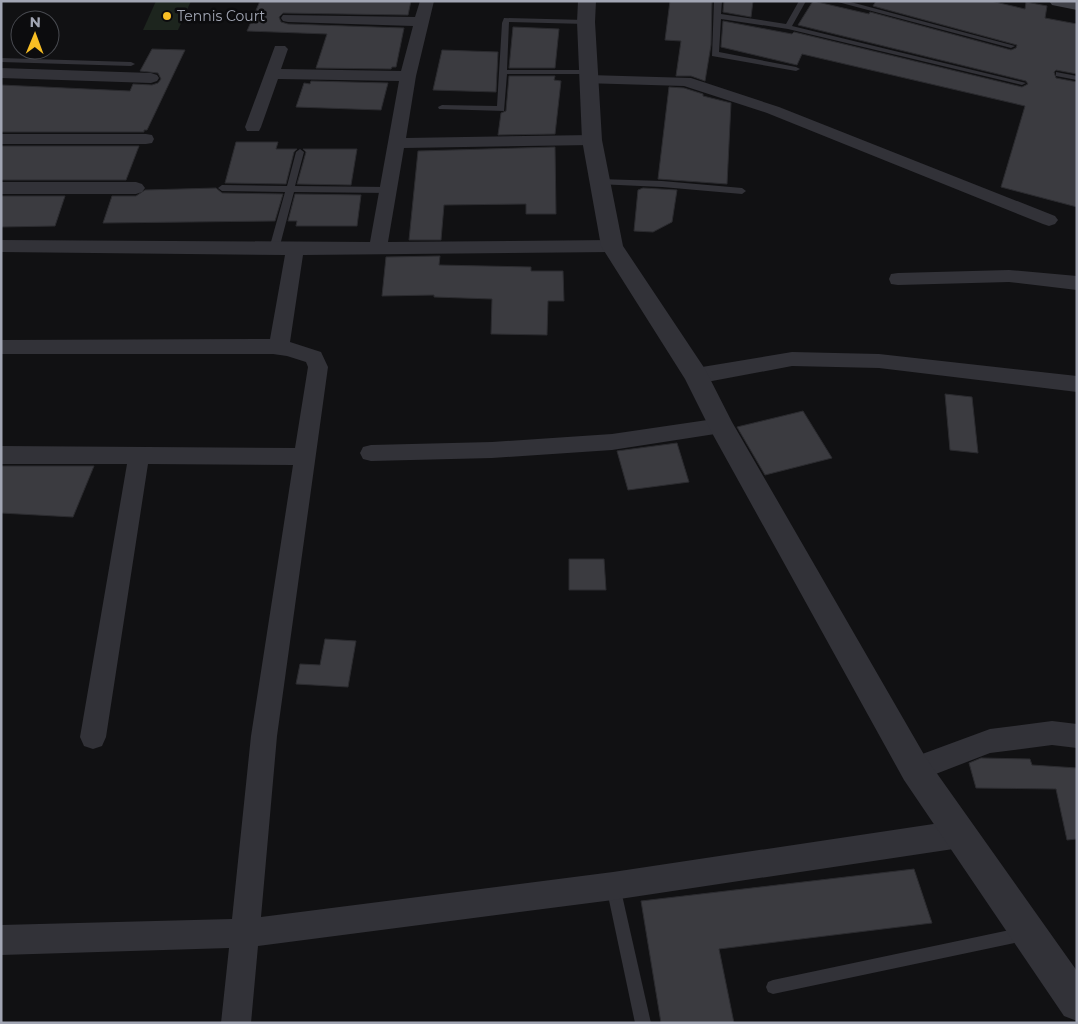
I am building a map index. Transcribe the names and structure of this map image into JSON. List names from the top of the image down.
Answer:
{
  "places": ["Tennis Court"],
  "north": "top"
}
